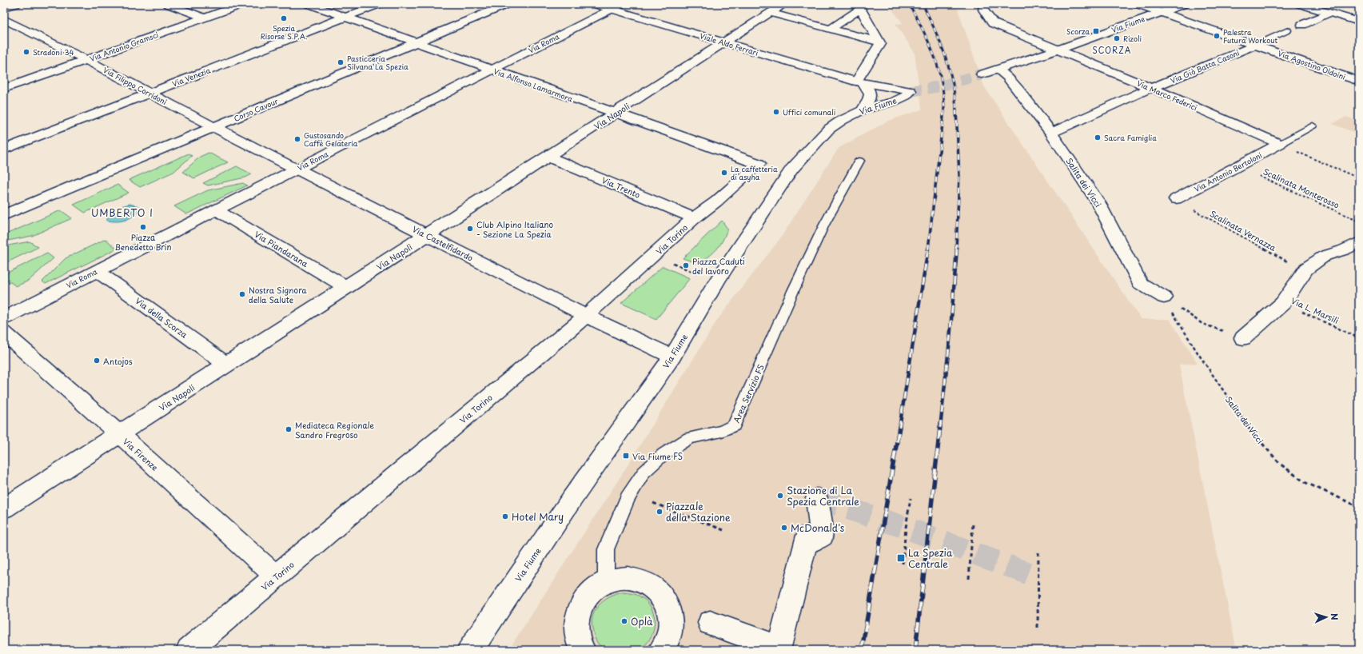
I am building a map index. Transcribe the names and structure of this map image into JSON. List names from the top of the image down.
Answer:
{
  "streets": {
    "street": [
      "Via Fiume",
      "Via Roma",
      "Viale Aldo Ferrari",
      "Via Antonio Gramsci",
      "Via Agostino Oldoini",
      "Via Giò Batta Casoni",
      "Via Venezia",
      "Via Alfonso Lamarmora",
      "Via Filippo Corridoni",
      "Via Marco Federici",
      "Corso Cavour",
      "Via Napoli",
      "Via Antonio Bertoloni",
      "Salita dei Vicci",
      "Via Trento",
      "Via Torino",
      "Via Castelfidardo",
      "Via Piandarana",
      "Via della Scorza",
      "Via Firenze"
    ],
    "lane": ["Area Servizio FS"],
    "path": ["Scalinata Monterosso", "Scalinata Vernazza", "Via L. Marsili"]
  },
  "crossings": [
    ["Via Fiume", "Viale Aldo Ferrari"],
    ["Via Fiume", "Via Agostino Oldoini"],
    ["Via Fiume", "Via Marco Federici"],
    ["Via Fiume", "Salita dei Vicci"],
    ["Via Fiume", "Via Castelfidardo"],
    ["Via Roma", "Viale Aldo Ferrari"],
    ["Via Roma", "Via Alfonso Lamarmora"],
    ["Via Roma", "Via Castelfidardo"],
    ["Via Roma", "Via Piandarana"],
    ["Via Roma", "Via della Scorza"],
    ["Viale Aldo Ferrari", "Via Napoli"],
    ["Via Antonio Gramsci", "Via Filippo Corridoni"],
    ["Via Agostino Oldoini", "Via Giò Batta Casoni"],
    ["Via Giò Batta Casoni", "Via Marco Federici"],
    ["Via Giò Batta Casoni", "Salita dei Vicci"],
    ["Via Venezia", "Via Alfonso Lamarmora"],
    ["Via Venezia", "Via Filippo Corridoni"],
    ["Via Alfonso Lamarmora", "Corso Cavour"],
    ["Via Alfonso Lamarmora", "Via Napoli"],
    ["Via Alfonso Lamarmora", "Via Torino"],
    ["Via Filippo Corridoni", "Corso Cavour"],
    ["Via Filippo Corridoni", "Via Castelfidardo"],
    ["Via Marco Federici", "Via Antonio Bertoloni"],
    ["Corso Cavour", "Via Castelfidardo"],
    ["Via Napoli", "Via Trento"],
    ["Via Napoli", "Via Castelfidardo"],
    ["Via Napoli", "Via Piandarana"],
    ["Via Napoli", "Via della Scorza"],
    ["Via Napoli", "Via Firenze"],
    ["Via Antonio Bertoloni", "Scalinata Monterosso"],
    ["Via Antonio Bertoloni", "Scalinata Vernazza"],
    ["Via Trento", "Via Torino"],
    ["Via Torino", "Via Castelfidardo"],
    ["Via Torino", "Via Firenze"]
  ],
  "districts": ["SCORZA", "UMBERTO I"],
  "places": {
    "other": [
      "Spezia Risorse S.P.A.",
      "Palestra Futura Workout",
      "Rizoli",
      "Stradoni 34",
      "Pasticceria Silvana La Spezia",
      "Uffici comunali",
      "Sacra Famiglia",
      "Gustosando Caffè Gelateria",
      "La caffetteria di asyha",
      "Piazza Benedetto Brin",
      "Club Alpino Italiano - Sezione La Spezia",
      "Piazza Caduti del lavoro",
      "Nostra Signora della Salute",
      "Antojos",
      "Mediateca Regionale Sandro Fregroso",
      "Stazione di La Spezia Centrale",
      "Piazzale della Stazione",
      "Hotel Mary",
      "McDonald's",
      "Oplà"
    ],
    "transit": ["Scorza", "Via Fiume FS", "La Spezia Centrale"]
  },
  "north": "right"
}
